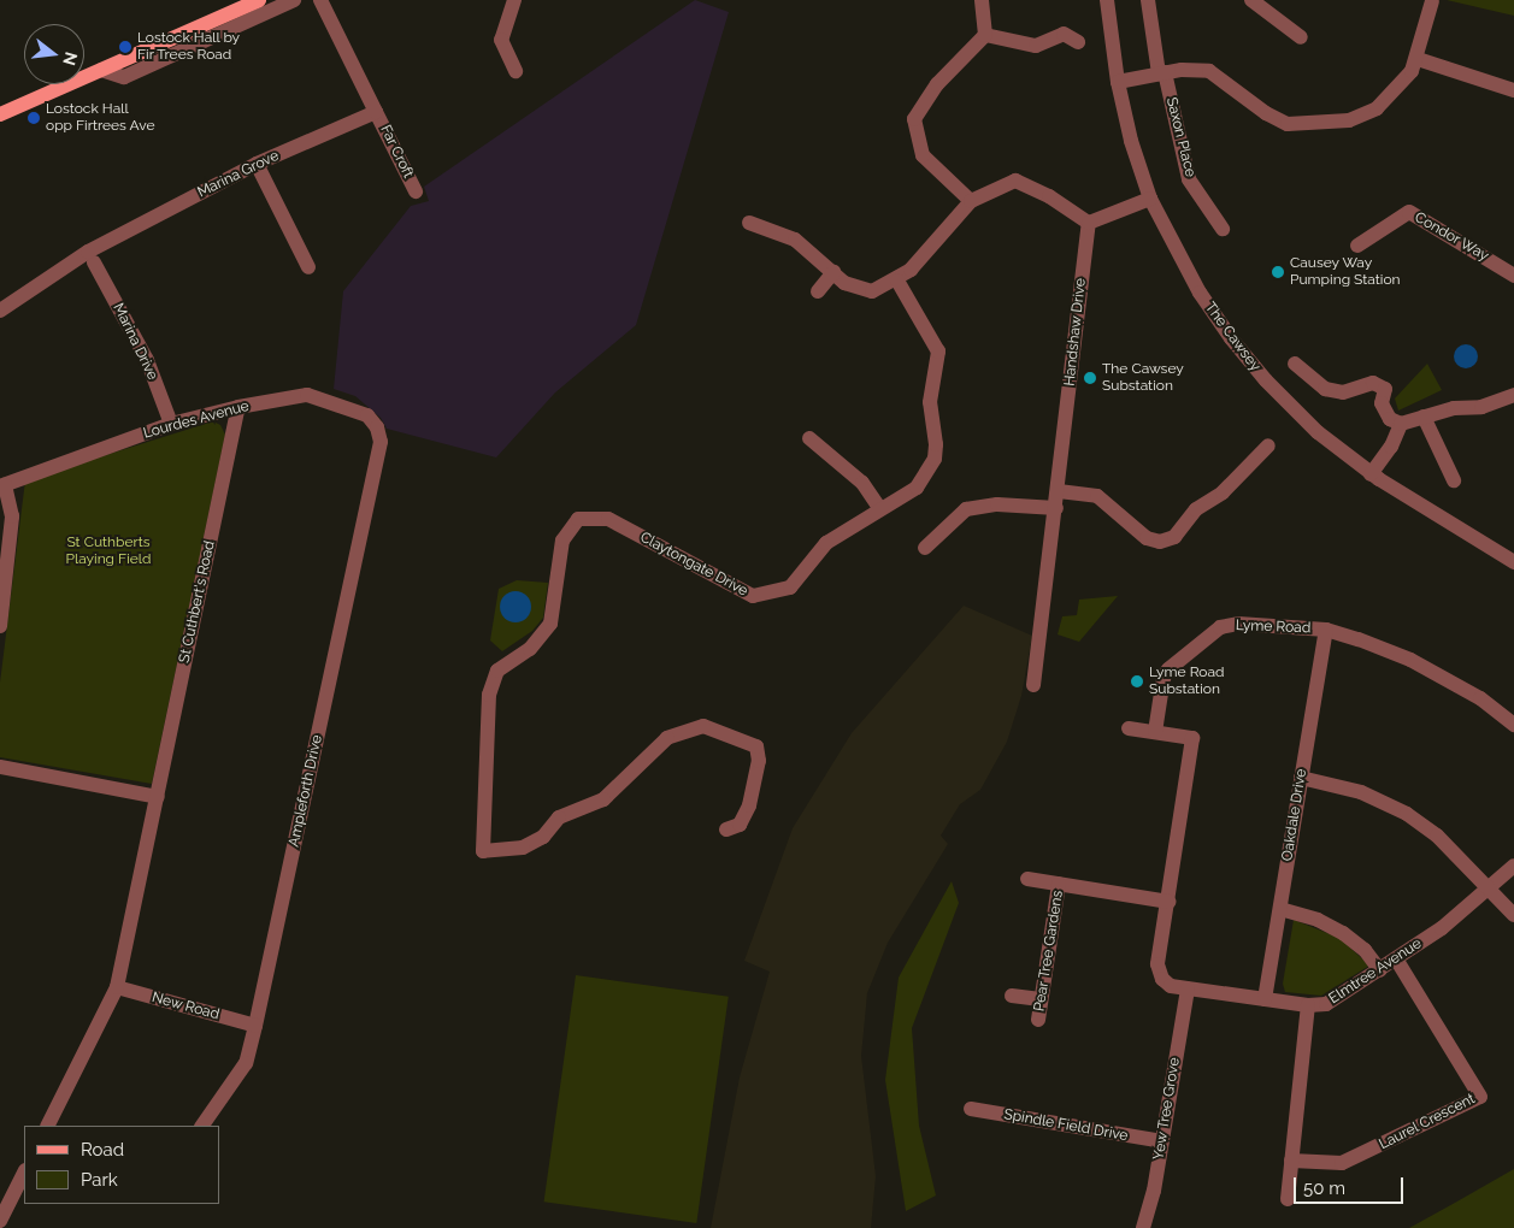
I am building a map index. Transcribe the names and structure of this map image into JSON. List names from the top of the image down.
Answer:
{
  "streets": {
    "street": [
      "Saxon Place",
      "Far Croft",
      "Marina Grove",
      "Condor Way",
      "Handshaw Drive",
      "The Cawsey",
      "Marina Drive",
      "Lourdes Avenue",
      "Claytongate Drive",
      "St Cuthbert's Road",
      "Lyme Road",
      "Ampleforth Drive",
      "Oakdale Drive",
      "Pear Tree Gardens",
      "Elmtree Avenue",
      "New Road",
      "Yew Tree Grove",
      "Laurel Crescent",
      "Spindle Field Drive"
    ]
  },
  "crossings": [
    ["Far Croft", "Marina Grove"],
    ["Marina Drive", "Lourdes Avenue"],
    ["Lourdes Avenue", "St Cuthbert's Road"],
    ["Lourdes Avenue", "Ampleforth Drive"],
    ["St Cuthbert's Road", "New Road"],
    ["Lyme Road", "Oakdale Drive"],
    ["Ampleforth Drive", "New Road"],
    ["Oakdale Drive", "Elmtree Avenue"],
    ["Pear Tree Gardens", "Elmtree Avenue"],
    ["Elmtree Avenue", "Yew Tree Grove"],
    ["Elmtree Avenue", "Laurel Crescent"],
    ["Yew Tree Grove", "Spindle Field Drive"]
  ],
  "parks": ["St Cuthberts Playing Field"],
  "places": [
    "Lostock Hall by Fir Trees Road",
    "Lostock Hall opp Firtrees Ave",
    "Causey Way Pumping Station",
    "The Cawsey Substation",
    "Lyme Road Substation"
  ],
  "legend": ["Road", "Park"],
  "scale_bar": "50 m",
  "north": "right"
}
